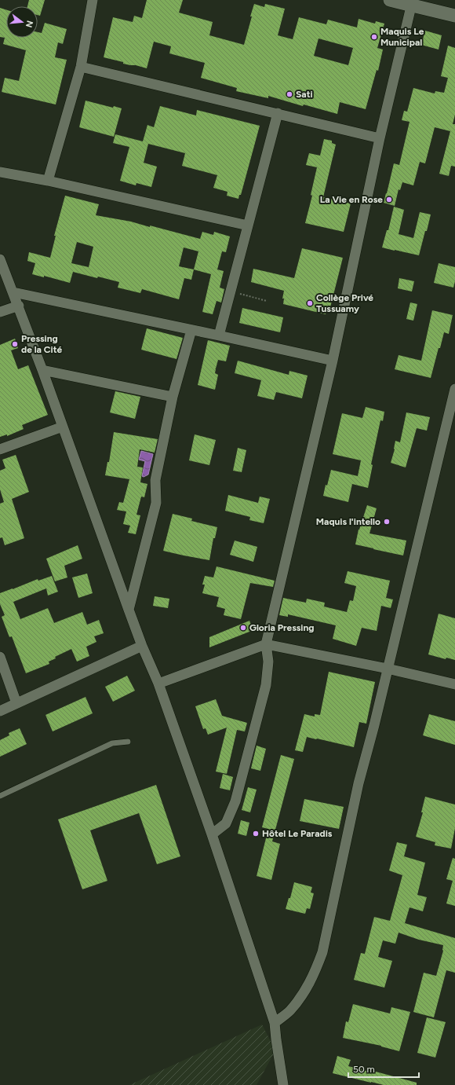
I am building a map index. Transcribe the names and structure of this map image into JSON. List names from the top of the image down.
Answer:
{
  "places": [
    "Maquis Le Municipal",
    "Sati",
    "La Vie en Rose",
    "Collège Privé Tussuamy",
    "Pressing de la Cité",
    "Maquis l'intello",
    "Gloria Pressing",
    "Hôtel Le Paradis"
  ],
  "scale_bar": "50 m",
  "north": "right"
}
